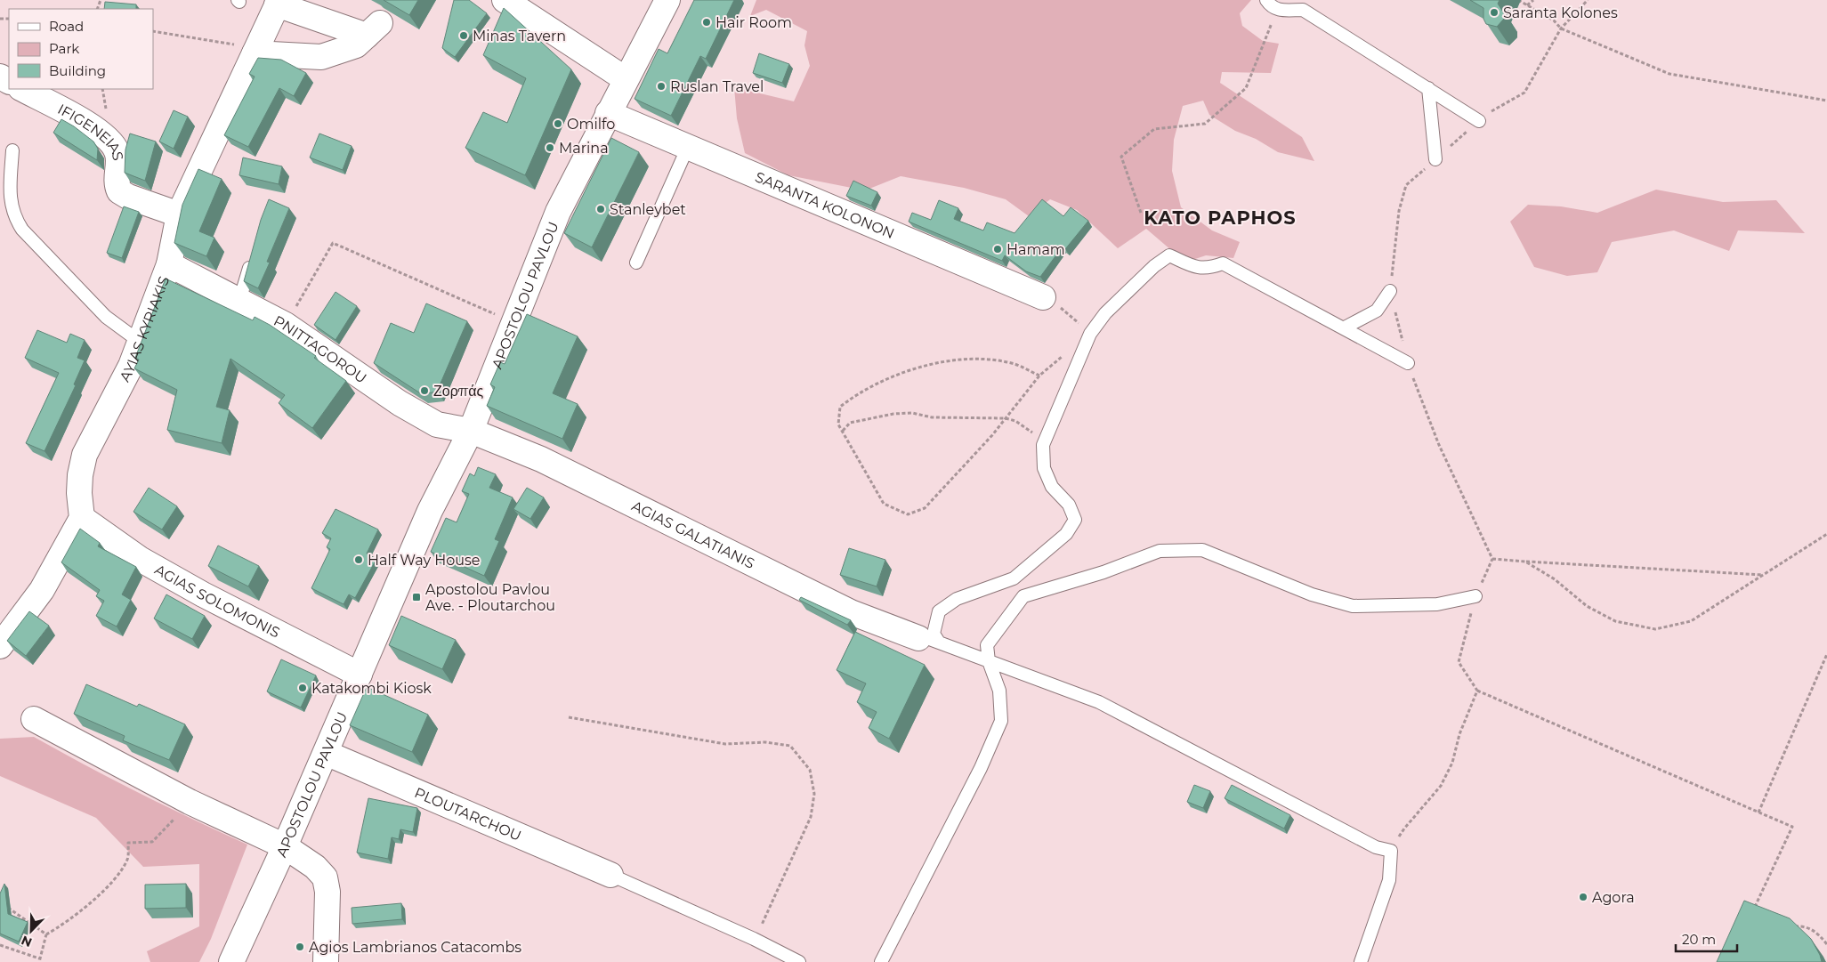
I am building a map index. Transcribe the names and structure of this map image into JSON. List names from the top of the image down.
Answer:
{
  "streets": {
    "street": [
      "IFIGENEIAS",
      "SARANTA KOLONON",
      "APOSTOLOU PAVLOU",
      "AYIAS KYRIAKIS",
      "PNITTAGOROU",
      "AGIAS GALATIANIS",
      "AGIAS SOLOMONIS",
      "PLOUTARCHOU"
    ]
  },
  "crossings": [
    ["IFIGENEIAS", "AYIAS KYRIAKIS"],
    ["SARANTA KOLONON", "APOSTOLOU PAVLOU"],
    ["APOSTOLOU PAVLOU", "PNITTAGOROU"],
    ["APOSTOLOU PAVLOU", "AGIAS GALATIANIS"],
    ["APOSTOLOU PAVLOU", "AGIAS SOLOMONIS"],
    ["APOSTOLOU PAVLOU", "PLOUTARCHOU"],
    ["AYIAS KYRIAKIS", "PNITTAGOROU"],
    ["AYIAS KYRIAKIS", "AGIAS SOLOMONIS"],
    ["PNITTAGOROU", "AGIAS GALATIANIS"]
  ],
  "districts": ["KATO PAPHOS"],
  "places": {
    "other": [
      "Saranta Kolones",
      "Hair Room",
      "Minas Tavern",
      "Ruslan Travel",
      "Omilfo",
      "Marina",
      "Stanleybet",
      "Hamam",
      "Ζορπάς",
      "Half Way House",
      "Katakombi Kiosk",
      "Agora",
      "Agios Lambrianos Catacombs"
    ],
    "transit": ["Apostolou Pavlou Ave. - Ploutarchou"]
  },
  "legend": ["Road", "Park", "Building"],
  "scale_bar": "20 m",
  "north": "bottom left"
}
